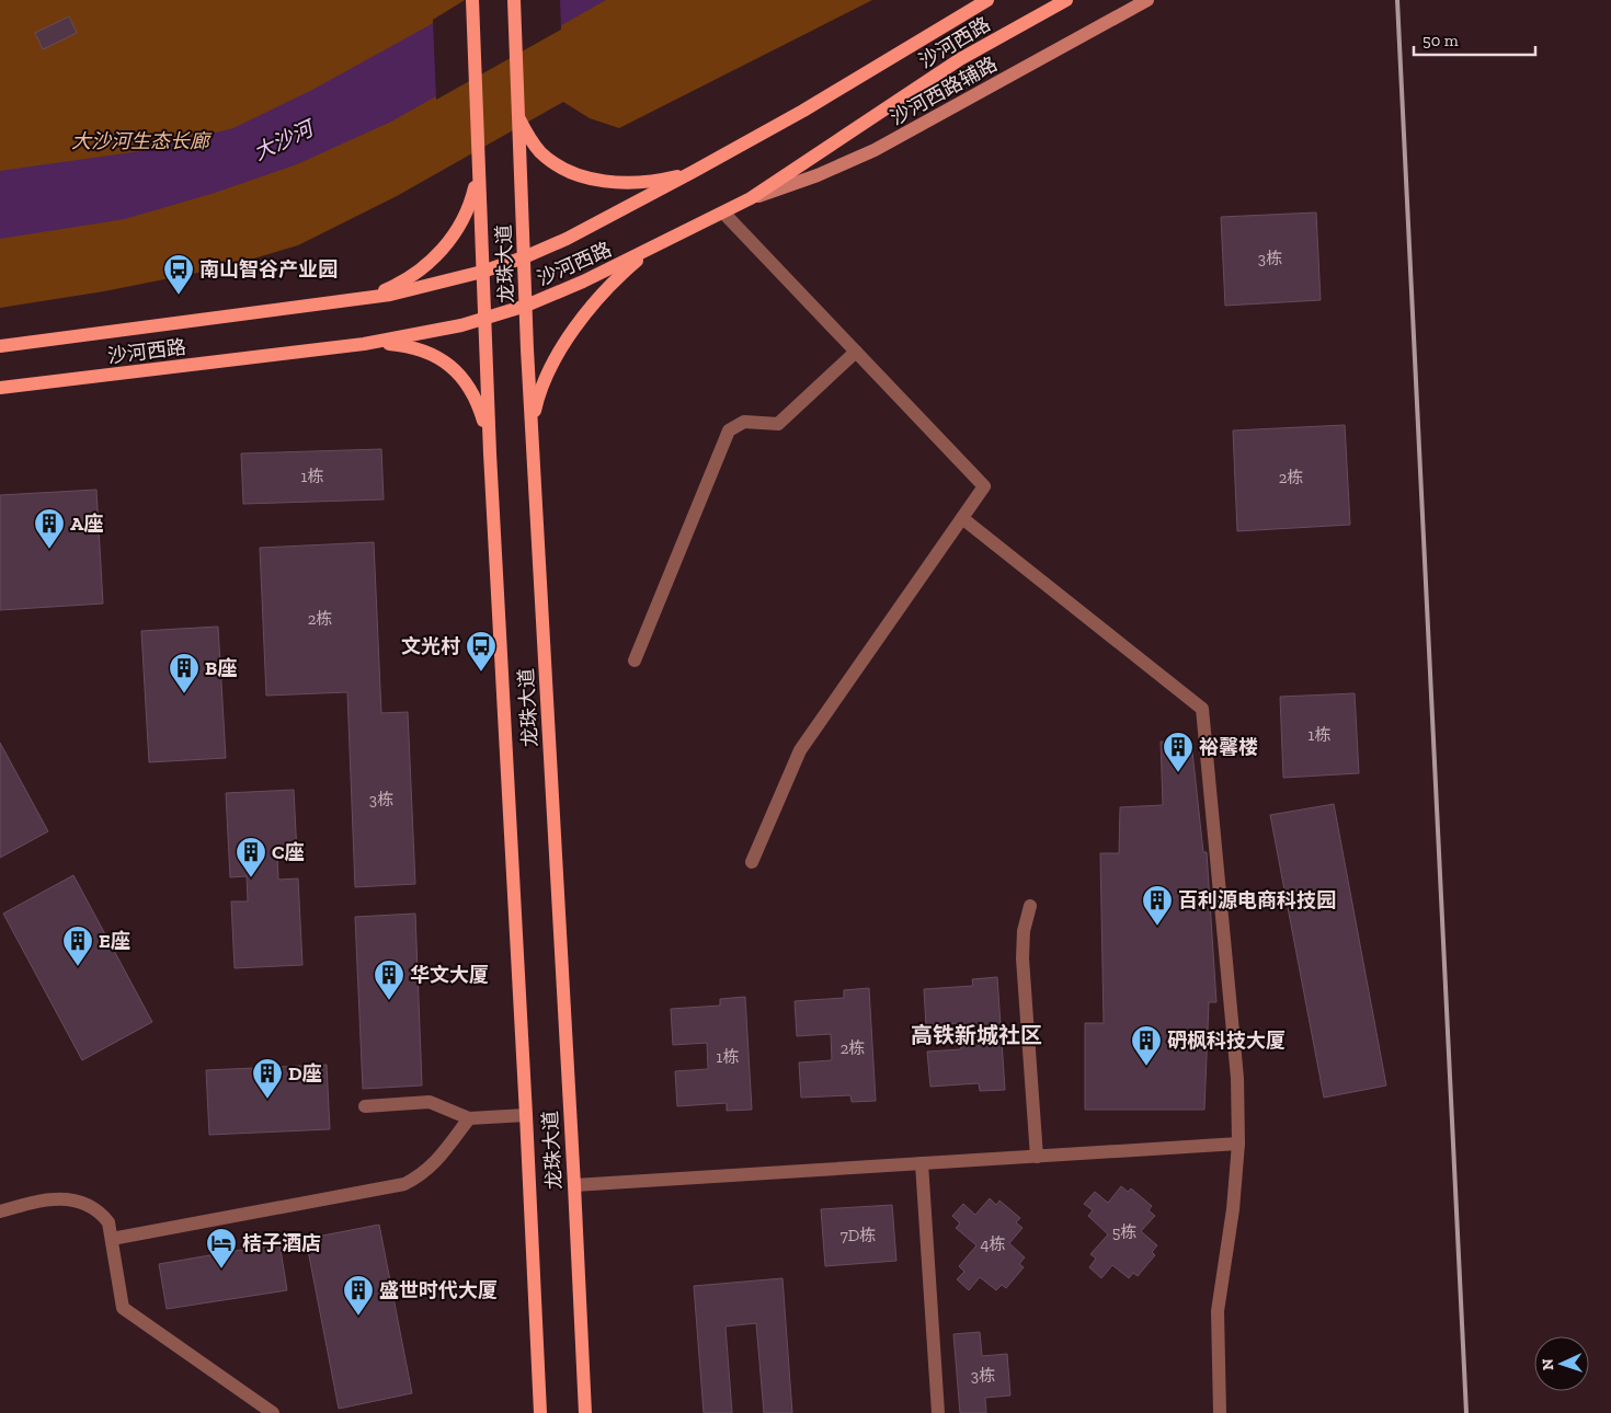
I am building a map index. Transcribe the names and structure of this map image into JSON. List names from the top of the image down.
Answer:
{
  "streets": {
    "main road": ["沙河西路", "沙河西路辅路", "龙珠大道"]
  },
  "crossings": [
    ["沙河西路", "沙河西路辅路"],
    ["沙河西路", "龙珠大道"]
  ],
  "districts": ["高铁新城社区"],
  "water": ["大沙河"],
  "parks": ["大沙河生态长廊"],
  "places": {
    "bus stop": ["南山智谷产业园", "文光村"],
    "building": [
      "A座",
      "B座",
      "裕馨楼",
      "C座",
      "百利源电商科技园",
      "E座",
      "华文大厦",
      "砃枫科技大厦",
      "D座",
      "盛世时代大厦"
    ],
    "hotel": ["桔子酒店"]
  },
  "house_numbers": [
    "3栋",
    "1栋",
    "2栋",
    "2栋",
    "1栋",
    "3栋",
    "2栋",
    "1栋",
    "5栋",
    "7D栋",
    "4栋",
    "3栋"
  ],
  "scale_bar": "50 m",
  "north": "left"
}
